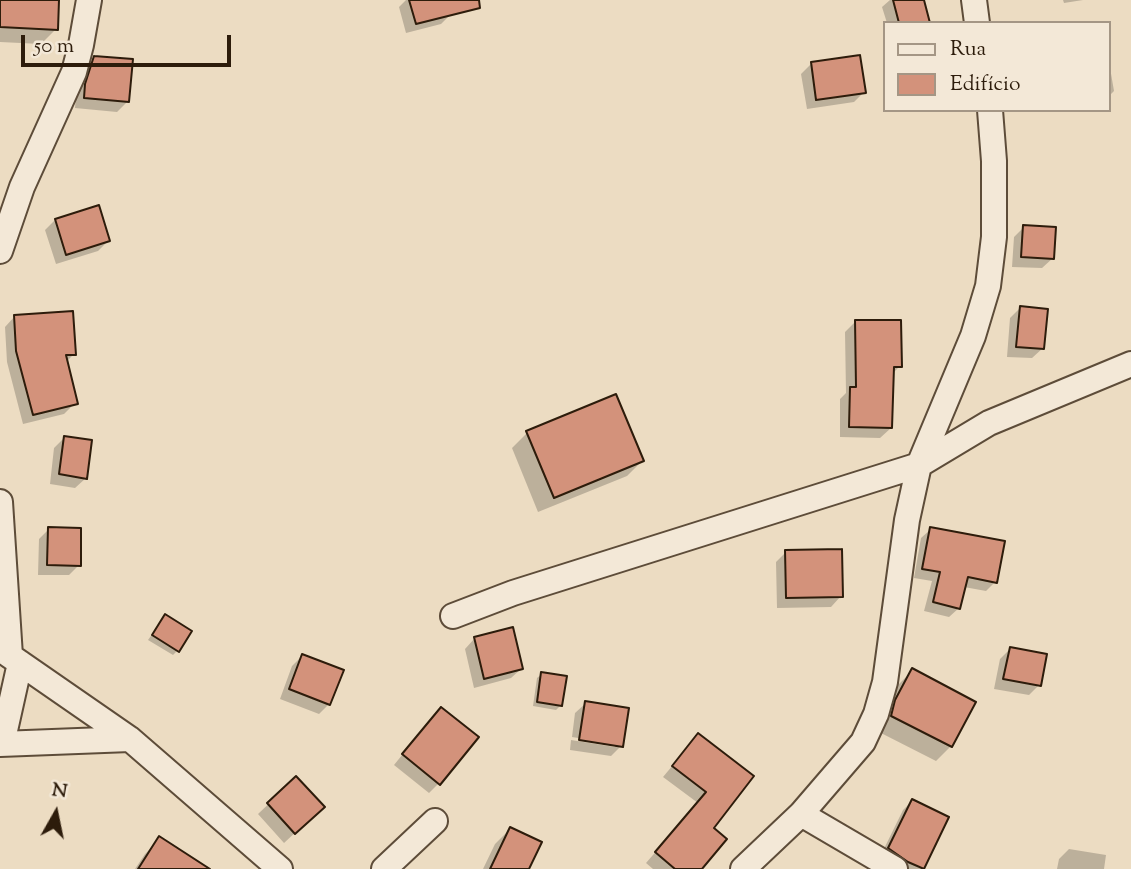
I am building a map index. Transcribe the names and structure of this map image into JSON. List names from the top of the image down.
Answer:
{
  "legend": ["Rua", "Edifício"],
  "scale_bar": "50 m",
  "north": "top"
}
